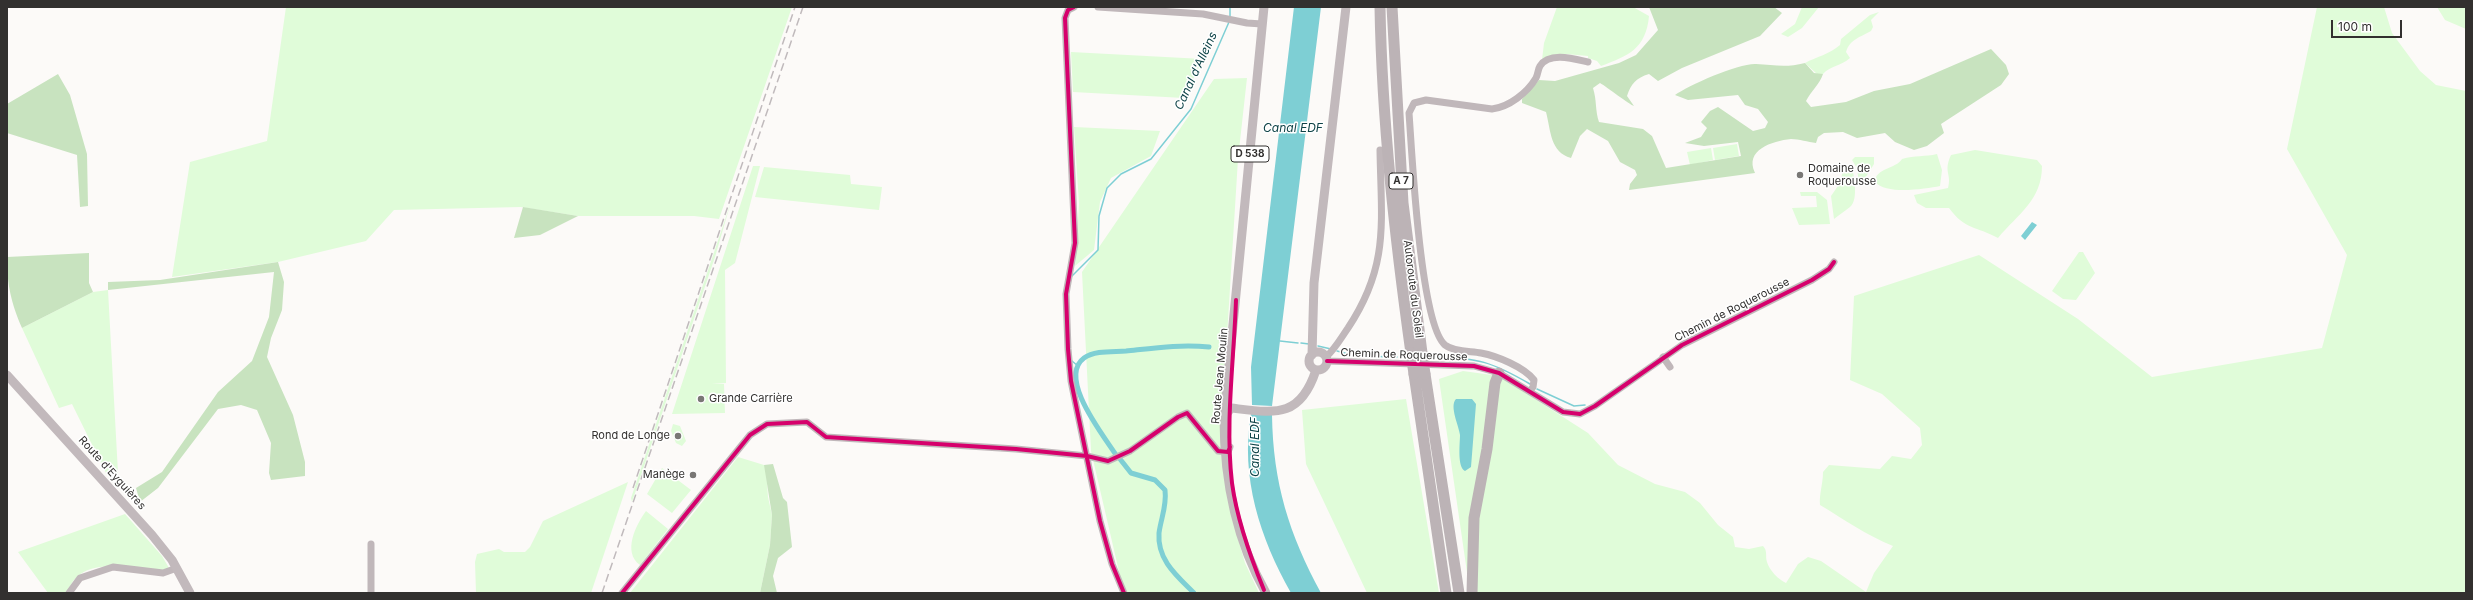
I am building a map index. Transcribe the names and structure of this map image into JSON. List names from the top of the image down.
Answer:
{
  "streets": {
    "highway": ["A 7", "Autoroute du Soleil"],
    "main road": ["D 538", "Route Jean Moulin", "Route d'Eyguières"],
    "street": ["Chemin de Roquerousse"]
  },
  "crossings": [
    ["D 538", "Route Jean Moulin"]
  ],
  "water": ["Canal d'Alleins", "Canal EDF"],
  "places": [
    "Domaine de Roquerousse",
    "Grande Carrière",
    "Rond de Longe",
    "Manège"
  ],
  "scale_bar": "100 m"
}
